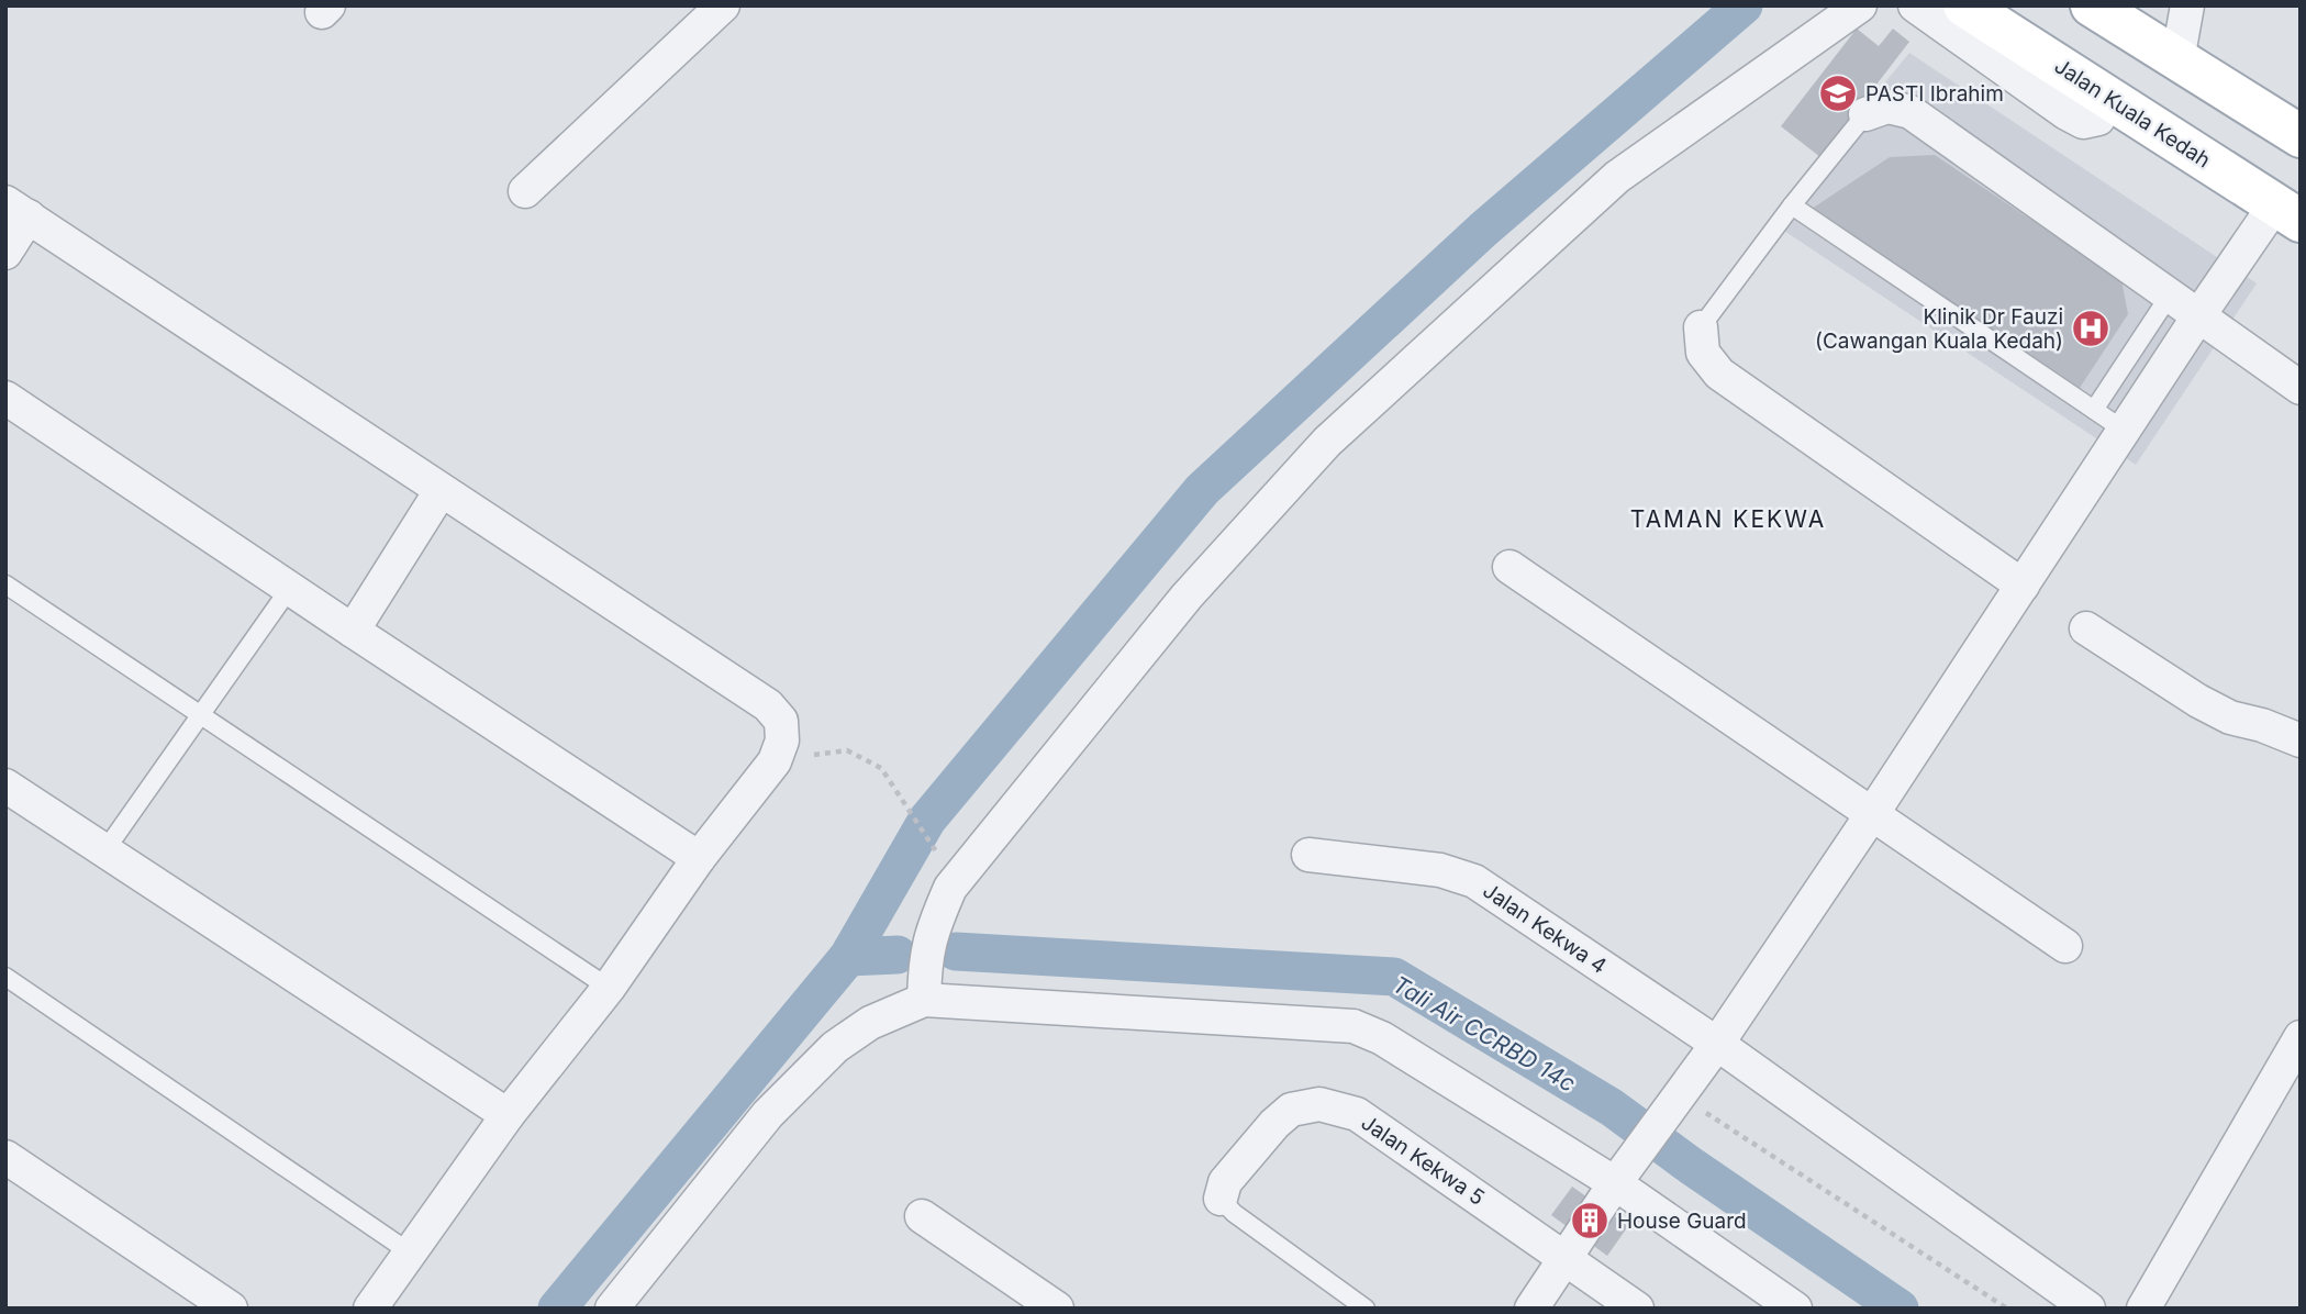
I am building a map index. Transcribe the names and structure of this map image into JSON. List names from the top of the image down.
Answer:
{
  "streets": {
    "main road": ["Jalan Kuala Kedah"],
    "street": ["Jalan Kekwa 4", "Jalan Kekwa 5"]
  },
  "districts": ["TAMAN KEKWA"],
  "water": ["Tali Air CCRBD 14c"],
  "places": {
    "school or university": ["PASTI Ibrahim"],
    "hospital": ["Klinik Dr Fauzi (Cawangan Kuala Kedah)"],
    "building": ["House Guard"]
  }
}
